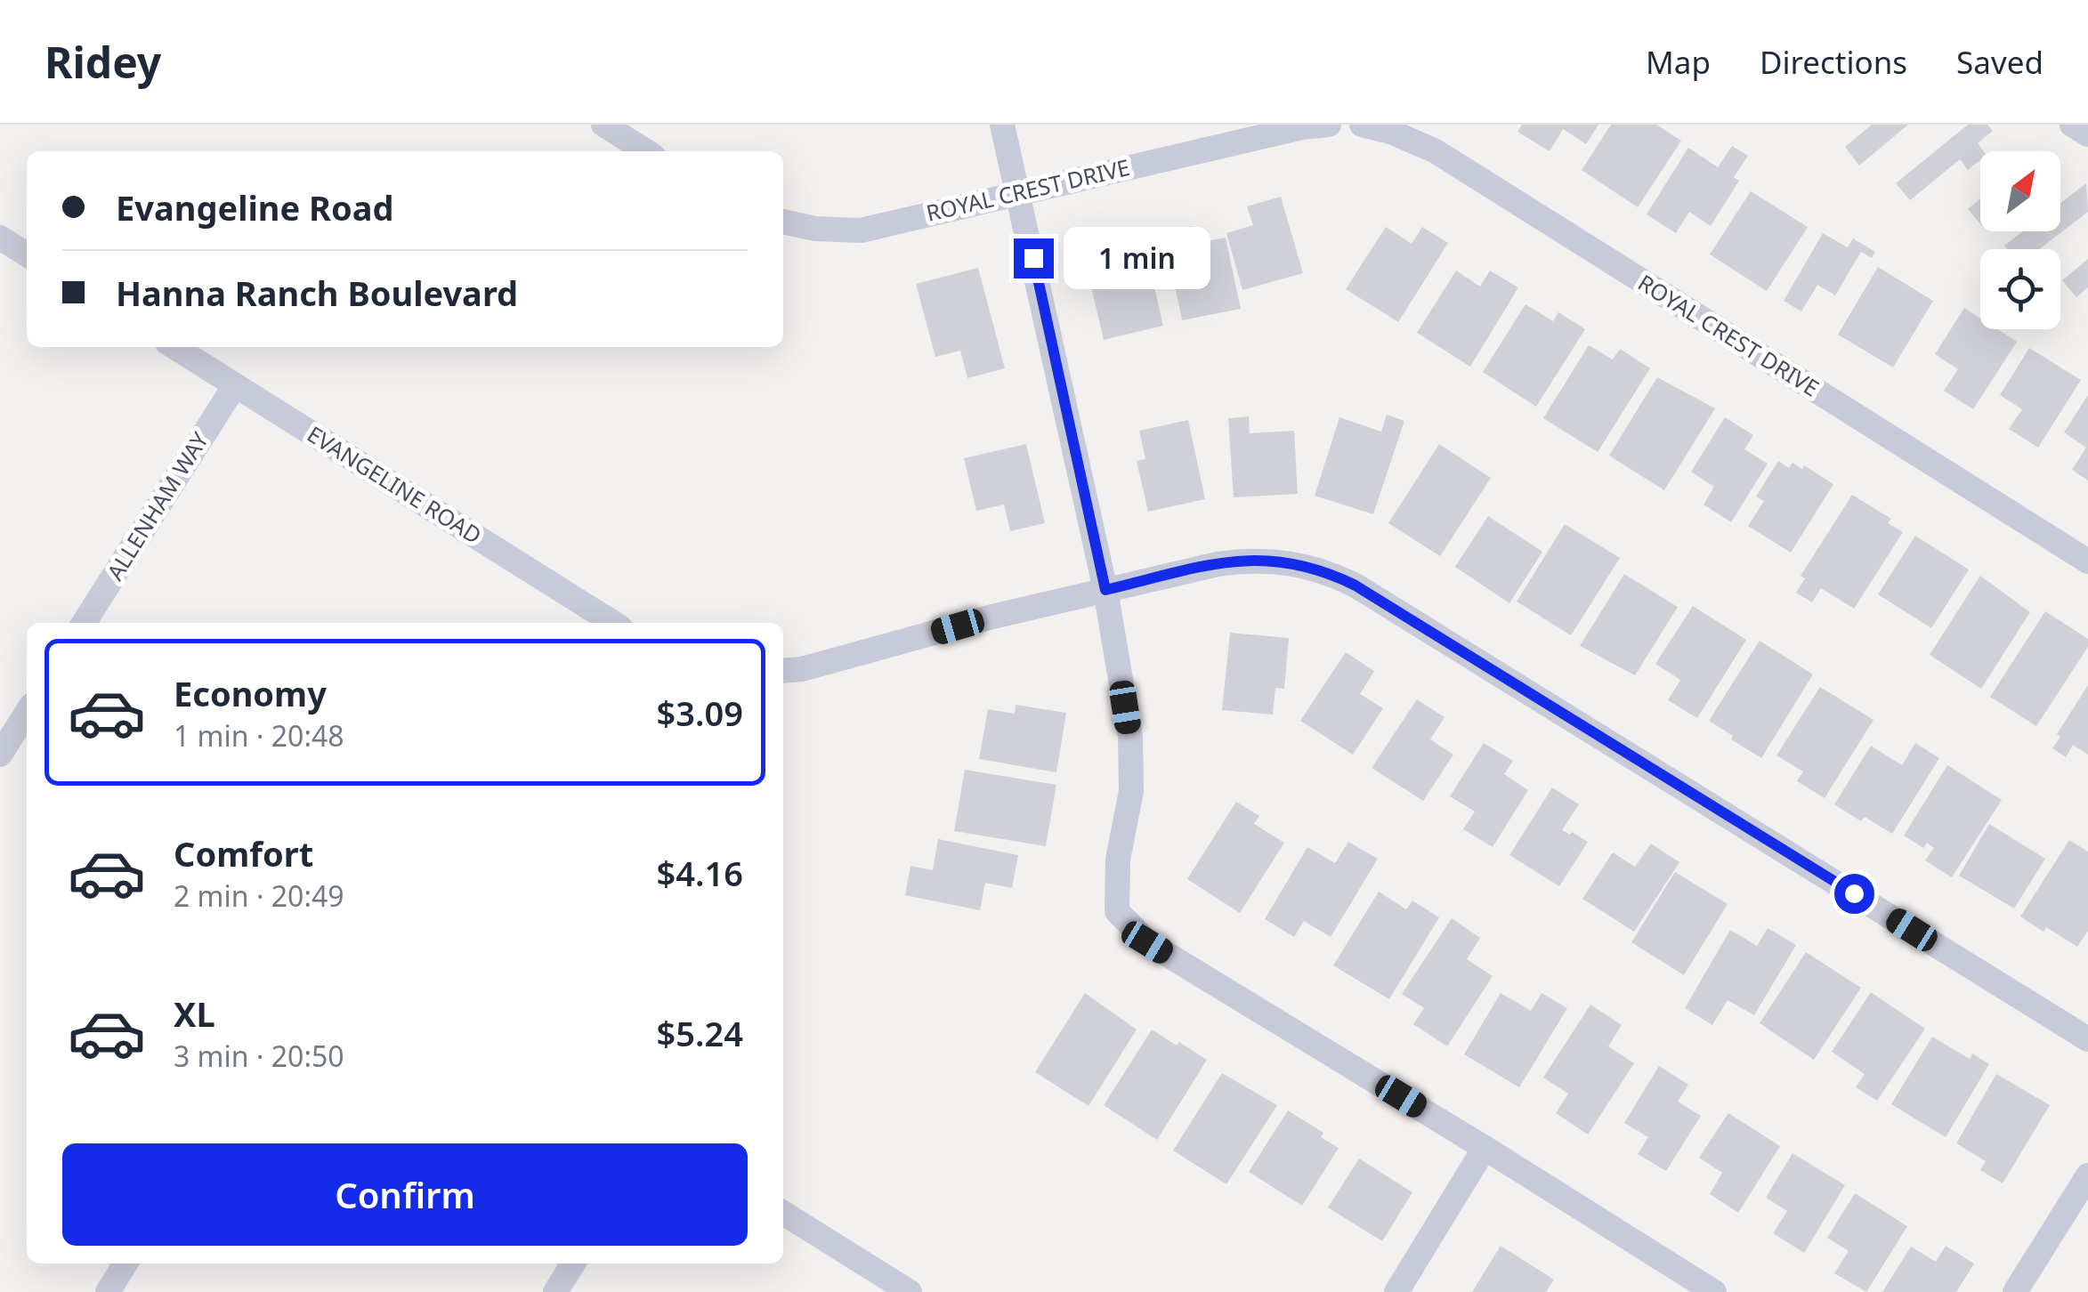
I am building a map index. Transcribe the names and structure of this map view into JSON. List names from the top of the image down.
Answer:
{
  "streets": {
    "street": ["ROYAL CREST DRIVE", "EVANGELINE ROAD", "ALLENHAM WAY"]
  },
  "crossings": [
    ["EVANGELINE ROAD", "ALLENHAM WAY"]
  ],
  "north": "top right",
  "page": {
    "header": "Ridey",
    "nav": ["Map", "Directions", "Saved"],
    "banner": ["Evangeline Road", "Hanna Ranch Boulevard"],
    "bubble": "1 min",
    "list": [
      {
        "name": "Economy",
        "note": "1 min · 20:48",
        "value": "$3.09"
      },
      {
        "name": "Comfort",
        "note": "2 min · 20:49",
        "value": "$4.16"
      },
      {
        "name": "XL",
        "note": "3 min · 20:50",
        "value": "$5.24"
      }
    ],
    "buttons": "Confirm"
  }
}
